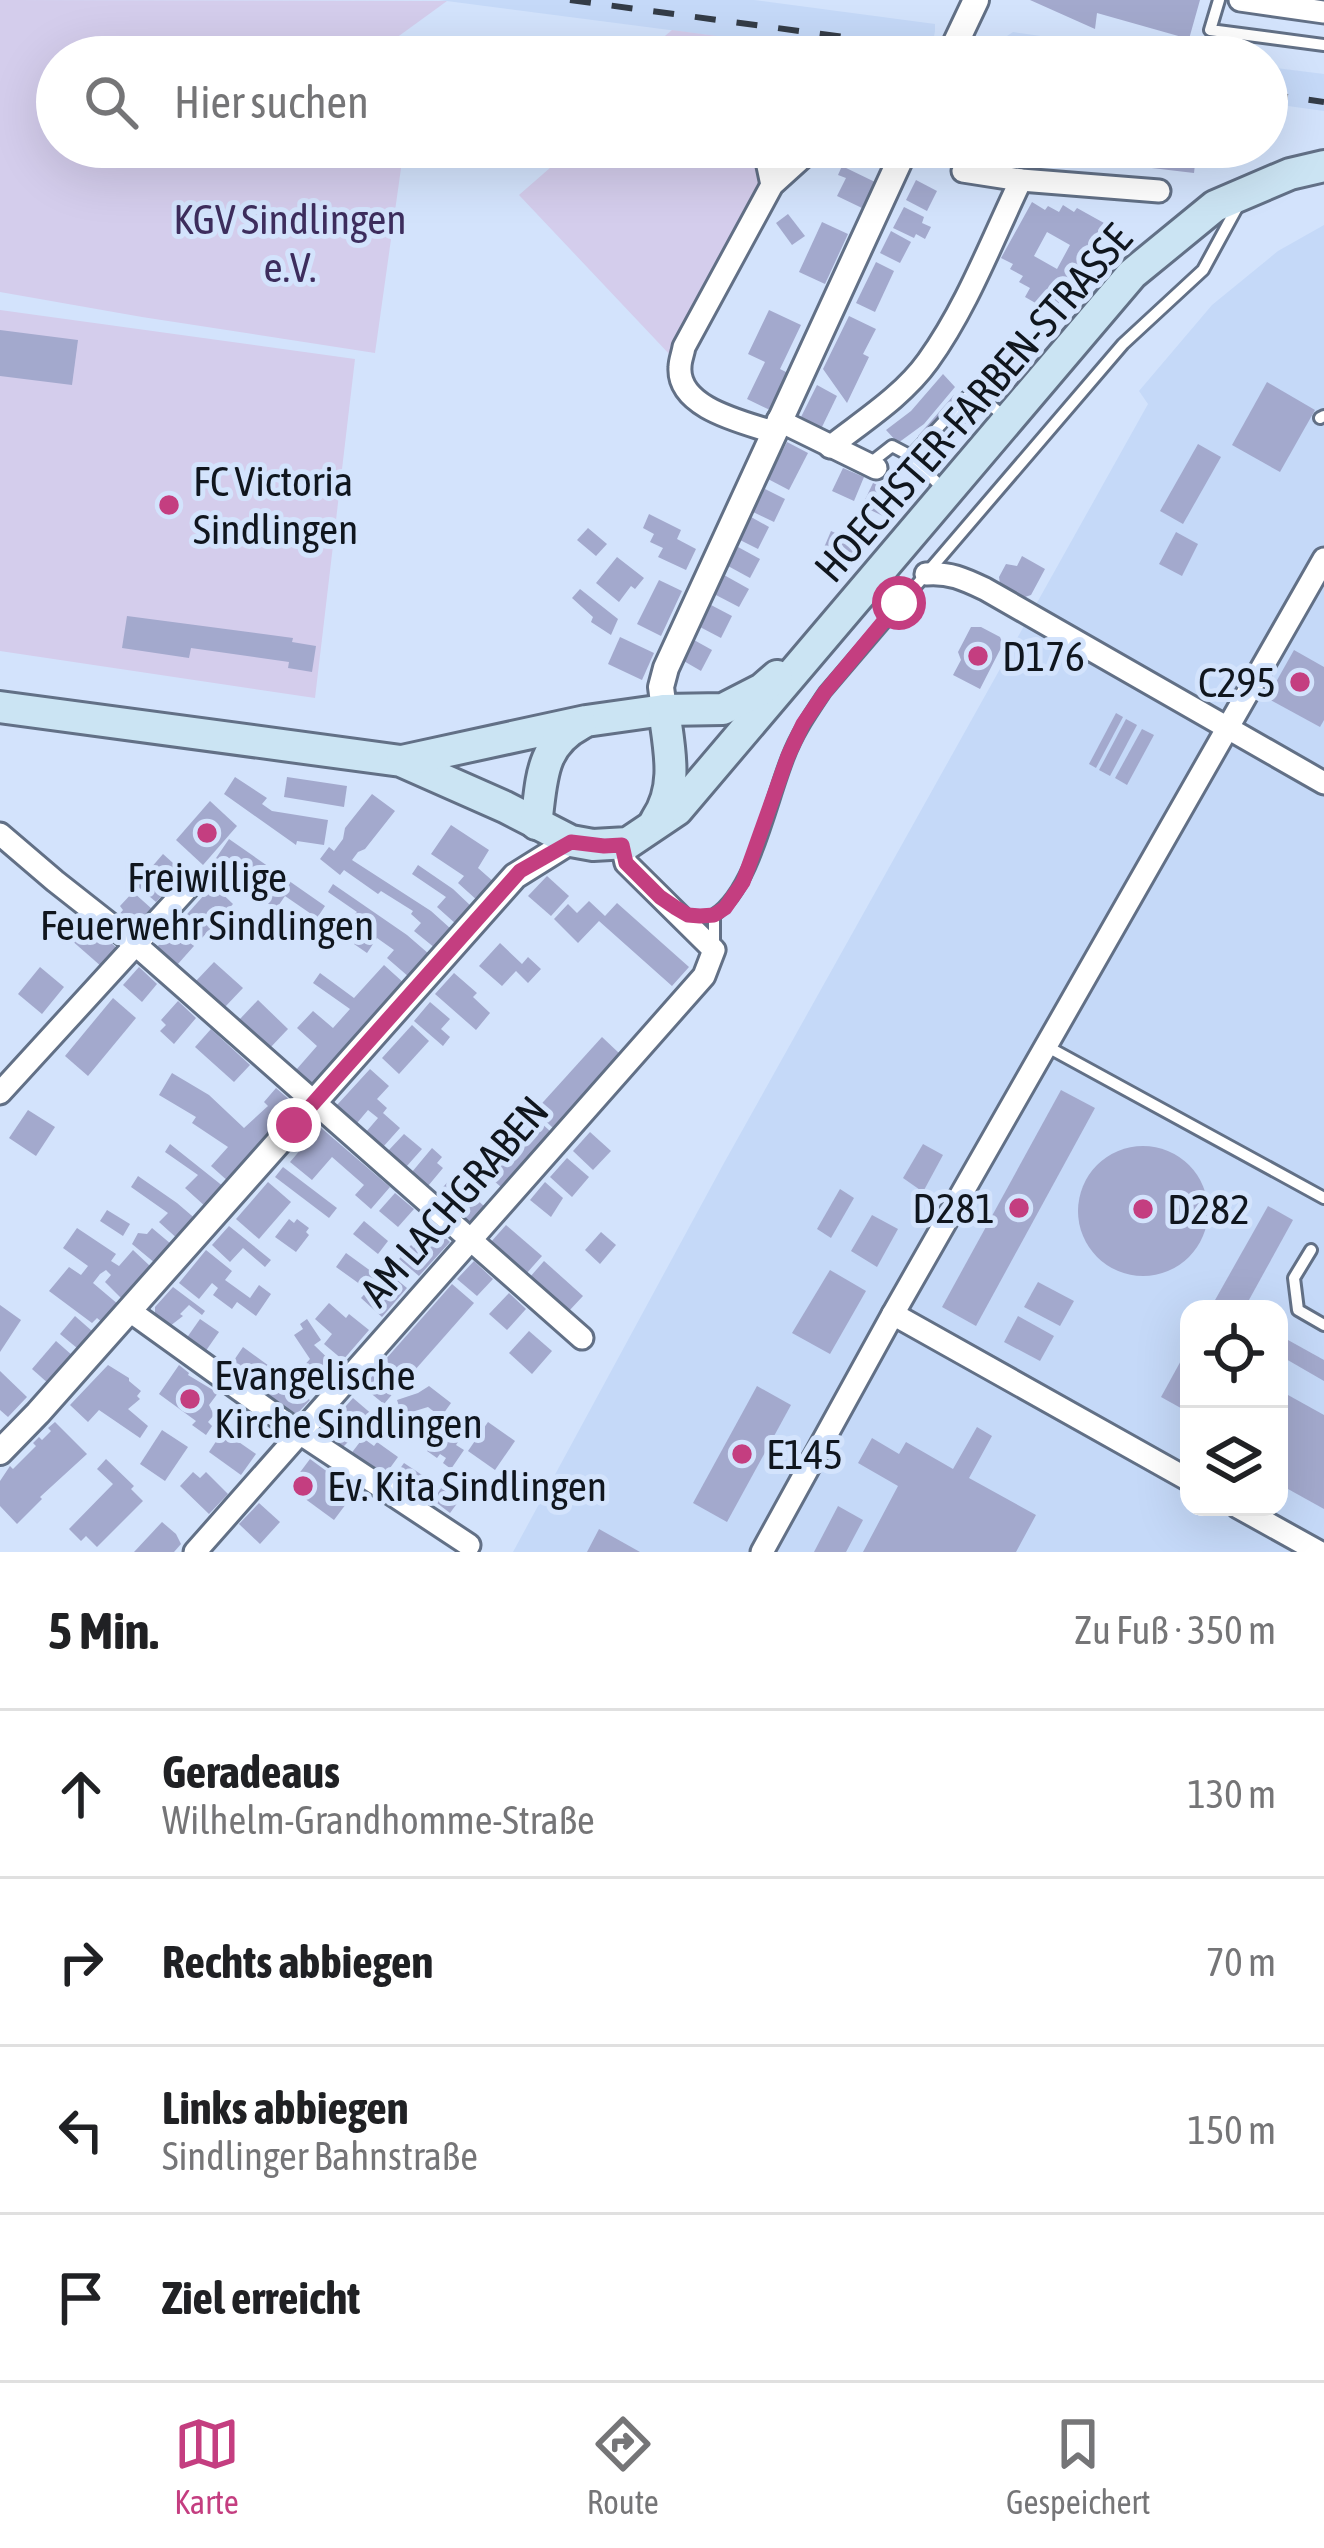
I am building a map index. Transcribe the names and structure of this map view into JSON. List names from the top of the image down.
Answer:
{
  "streets": {
    "main road": ["HOECHSTER-FARBEN-STRASSE"],
    "street": ["AM LACHGRABEN"]
  },
  "parks": ["KGV Sindlingen e.V."],
  "places": [
    "FC Victoria Sindlingen",
    "D176",
    "C295",
    "Freiwillige Feuerwehr Sindlingen",
    "D281",
    "D282",
    "Evangelische Kirche Sindlingen",
    "E145",
    "Ev. Kita Sindlingen"
  ],
  "page": {
    "search": "Hier suchen",
    "heading": ["5 Min.", "Zu Fuß · 350 m"],
    "list": [
      ["Geradeaus", "Wilhelm-Grandhomme-Straße", "130 m"],
      ["Rechts abbiegen", "70 m"],
      ["Links abbiegen", "Sindlinger Bahnstraße", "150 m"],
      "Ziel erreicht"
    ],
    "nav": ["Karte", "Route", "Gespeichert"]
  }
}
